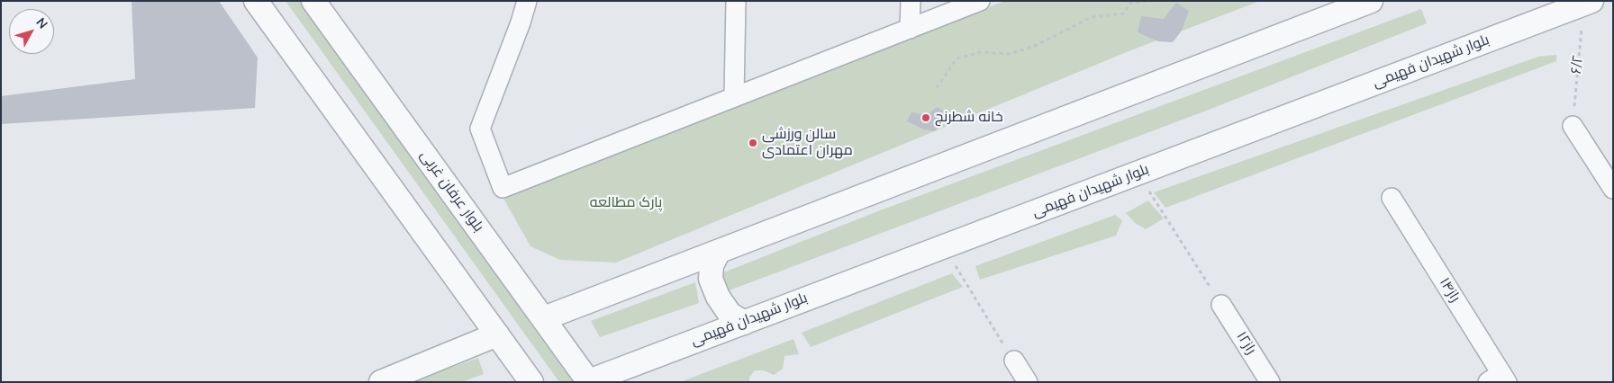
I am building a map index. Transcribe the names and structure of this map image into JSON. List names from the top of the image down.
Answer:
{
  "streets": {
    "street": [
      "بلوار شهیدان فهیمی",
      "بلوار عرفان غربی",
      "راز۱۴",
      "راز۱۲"
    ],
    "path": ["۶/۲"]
  },
  "crossings": [
    ["بلوار شهیدان فهیمی", "۶/۲"],
    ["بلوار شهیدان فهیمی", "بلوار عرفان غربی"]
  ],
  "parks": ["پارک مطالعه"],
  "places": ["خانه شطرنج", "سالن ورزشی مهران اعتمادی"],
  "north": "top right"
}
